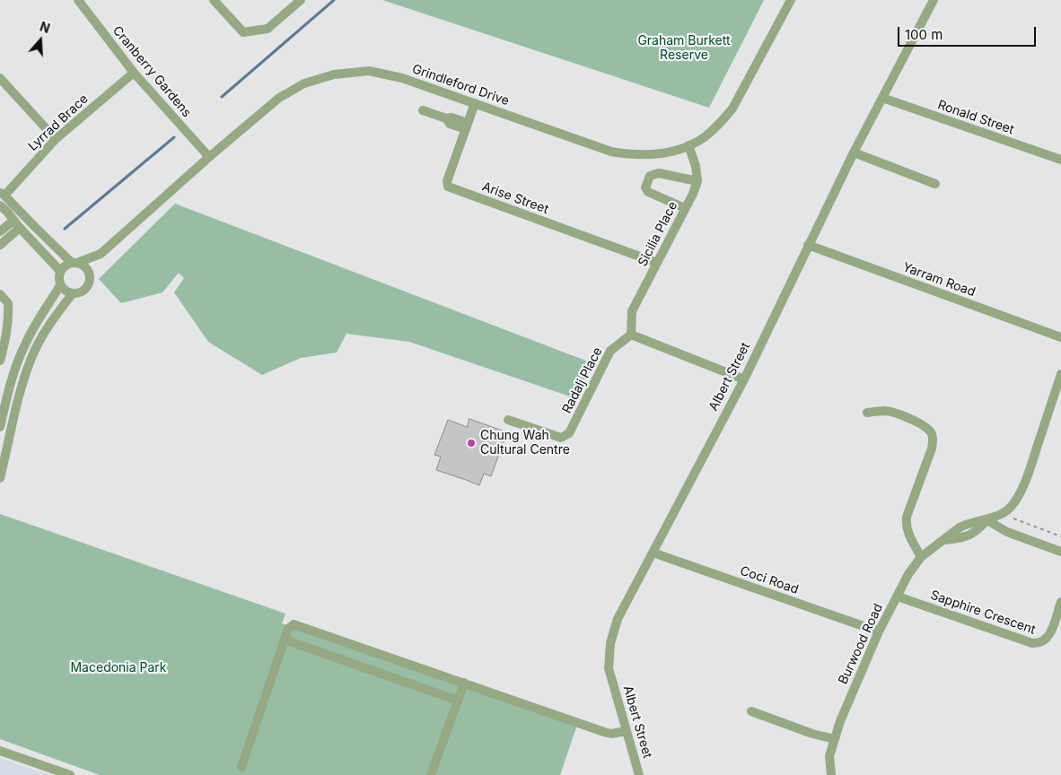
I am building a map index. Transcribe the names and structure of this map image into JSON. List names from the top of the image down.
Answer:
{
  "streets": {
    "street": [
      "Cranberry Gardens",
      "Grindleford Drive",
      "Ronald Street",
      "Lyrrad Brace",
      "Arise Street",
      "Sicilia Place",
      "Yarram Road",
      "Albert Street",
      "Radalj Place",
      "Coci Road",
      "Sapphire Crescent",
      "Burwood Road"
    ]
  },
  "crossings": [
    ["Cranberry Gardens", "Grindleford Drive"],
    ["Cranberry Gardens", "Lyrrad Brace"],
    ["Grindleford Drive", "Arise Street"],
    ["Ronald Street", "Albert Street"],
    ["Arise Street", "Sicilia Place"],
    ["Sicilia Place", "Radalj Place"],
    ["Yarram Road", "Albert Street"],
    ["Albert Street", "Coci Road"],
    ["Coci Road", "Burwood Road"],
    ["Sapphire Crescent", "Burwood Road"]
  ],
  "parks": ["Graham Burkett Reserve", "Macedonia Park"],
  "places": ["Chung Wah Cultural Centre"],
  "scale_bar": "100 m",
  "north": "top"
}
